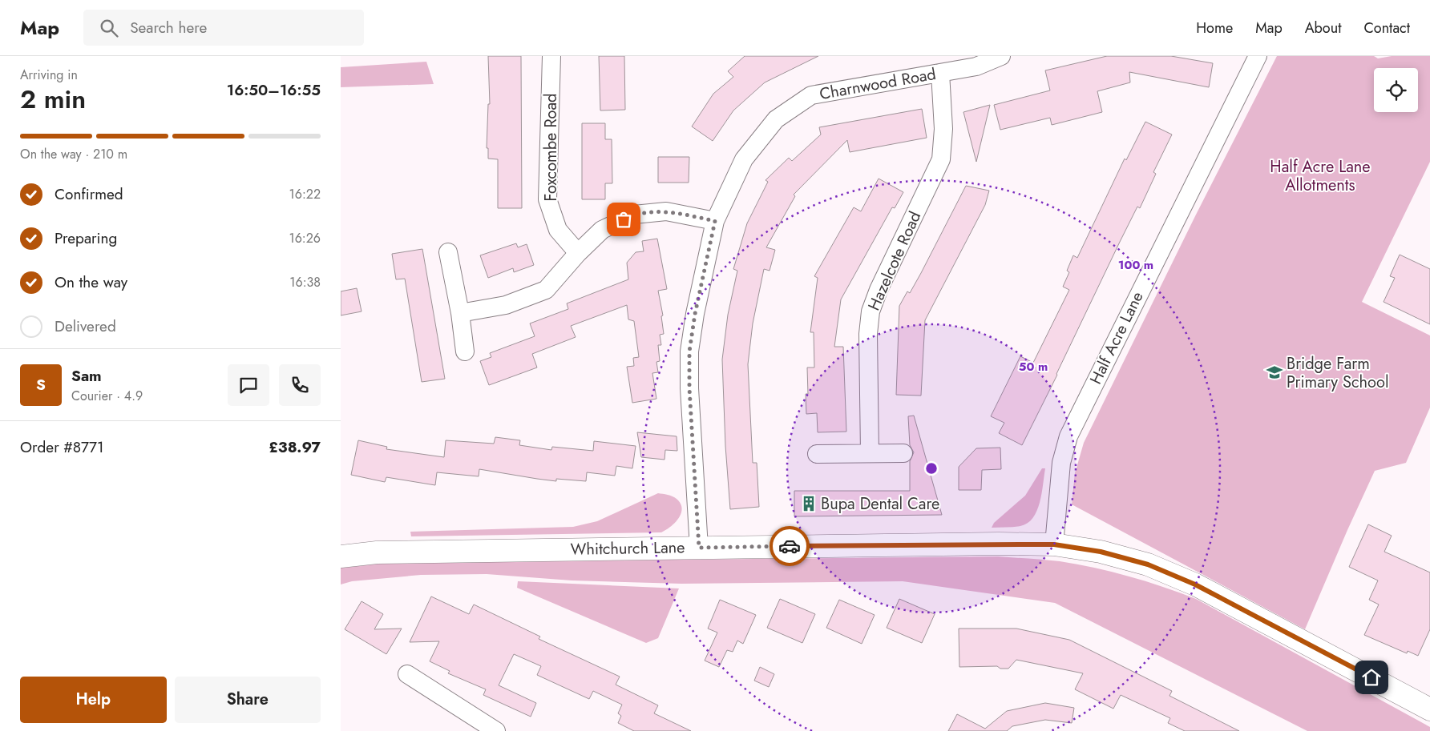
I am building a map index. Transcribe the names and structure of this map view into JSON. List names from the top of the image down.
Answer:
{
  "streets": {
    "street": [
      "Charnwood Road",
      "Foxcombe Road",
      "Hazelcote Road",
      "Half Acre Lane",
      "Whitchurch Lane"
    ]
  },
  "crossings": [
    ["Charnwood Road", "Hazelcote Road"],
    ["Charnwood Road", "Whitchurch Lane"],
    ["Half Acre Lane", "Whitchurch Lane"]
  ],
  "parks": ["Half Acre Lane Allotments"],
  "places": {
    "school or university": ["Bridge Farm Primary School"],
    "building": ["Bupa Dental Care"]
  },
  "page": {
    "header": "Map",
    "search": "Search here",
    "nav": [
      "Home",
      "Map",
      "About",
      "Contact"
    ],
    "heading": ["2 min", "Arriving in", "16:50–16:55"],
    "panel": [
      "Sam",
      "Courier · 4.9",
      "Order #8771",
      "£38.97"
    ],
    "bar": "On the way · 210 m",
    "list": [
      ["Confirmed", "16:22"],
      ["Preparing", "16:26"],
      ["On the way", "16:38"],
      "Delivered"
    ],
    "round": "S",
    "buttons": ["Help", "Share"]
  },
  "rings": ["100 m", "50 m"]
}
